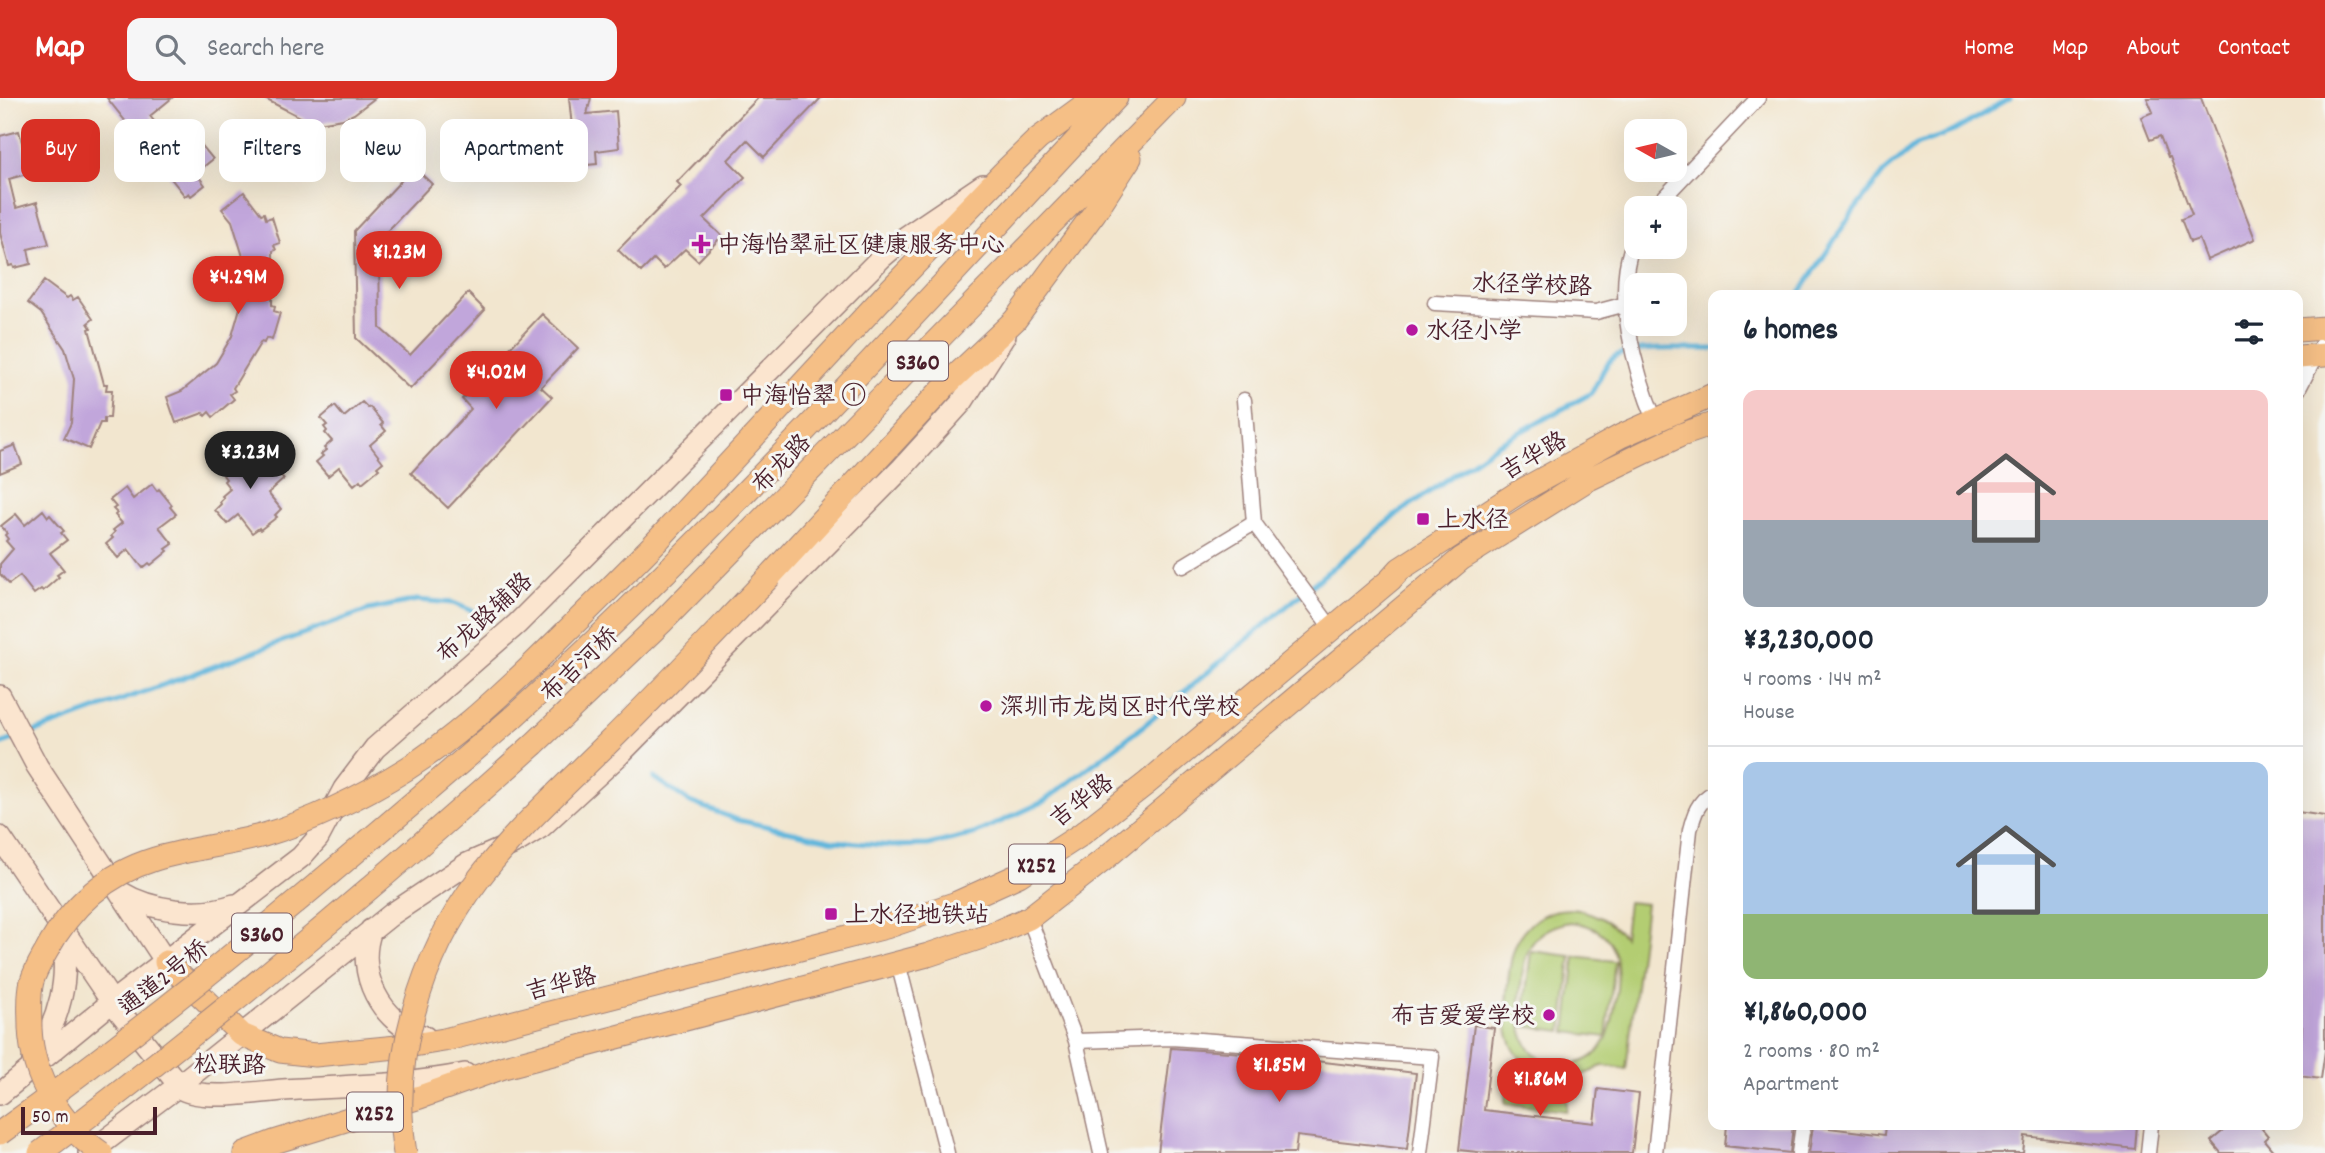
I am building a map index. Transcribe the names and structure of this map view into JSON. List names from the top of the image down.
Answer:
{
  "streets": {
    "main road": [
      "S360",
      "吉华路",
      "布龙路",
      "布龙路辅路",
      "布吉河桥",
      "X252",
      "通道2号桥",
      "松联路"
    ],
    "street": ["水径学校路"]
  },
  "crossings": [
    ["吉华路", "布龙路辅路"],
    ["吉华路", "松联路"],
    ["布龙路", "布吉河桥"],
    ["布龙路辅路", "松联路"],
    ["布吉河桥", "通道2号桥"]
  ],
  "places": {
    "health": ["中海怡翠社区健康服务中心"],
    "other": ["水径小学", "深圳市龙岗区时代学校", "布吉爱爱学校"],
    "transit": ["中海怡翠 ①", "上水径", "上水径地铁站"]
  },
  "scale_bar": "50 m",
  "north": "left",
  "page": {
    "header": "Map",
    "search": "Search here",
    "nav": [
      "Home",
      "Map",
      "About",
      "Contact"
    ],
    "map_buttons": ["+", "−"],
    "chip": [
      "Buy",
      "Rent",
      "Filters",
      "New",
      "Apartment"
    ],
    "price": [
      "¥1.23M",
      "¥4.29M",
      "¥4.02M",
      "¥3.23M",
      "¥1.85M",
      "¥1.86M"
    ],
    "heading": "6 homes",
    "list": [
      {
        "name": "¥3,230,000",
        "note": "4 rooms · 144 m² · House"
      },
      {
        "name": "¥1,860,000",
        "note": "2 rooms · 80 m² · Apartment"
      }
    ],
    "scale": "50 m"
  }
}
